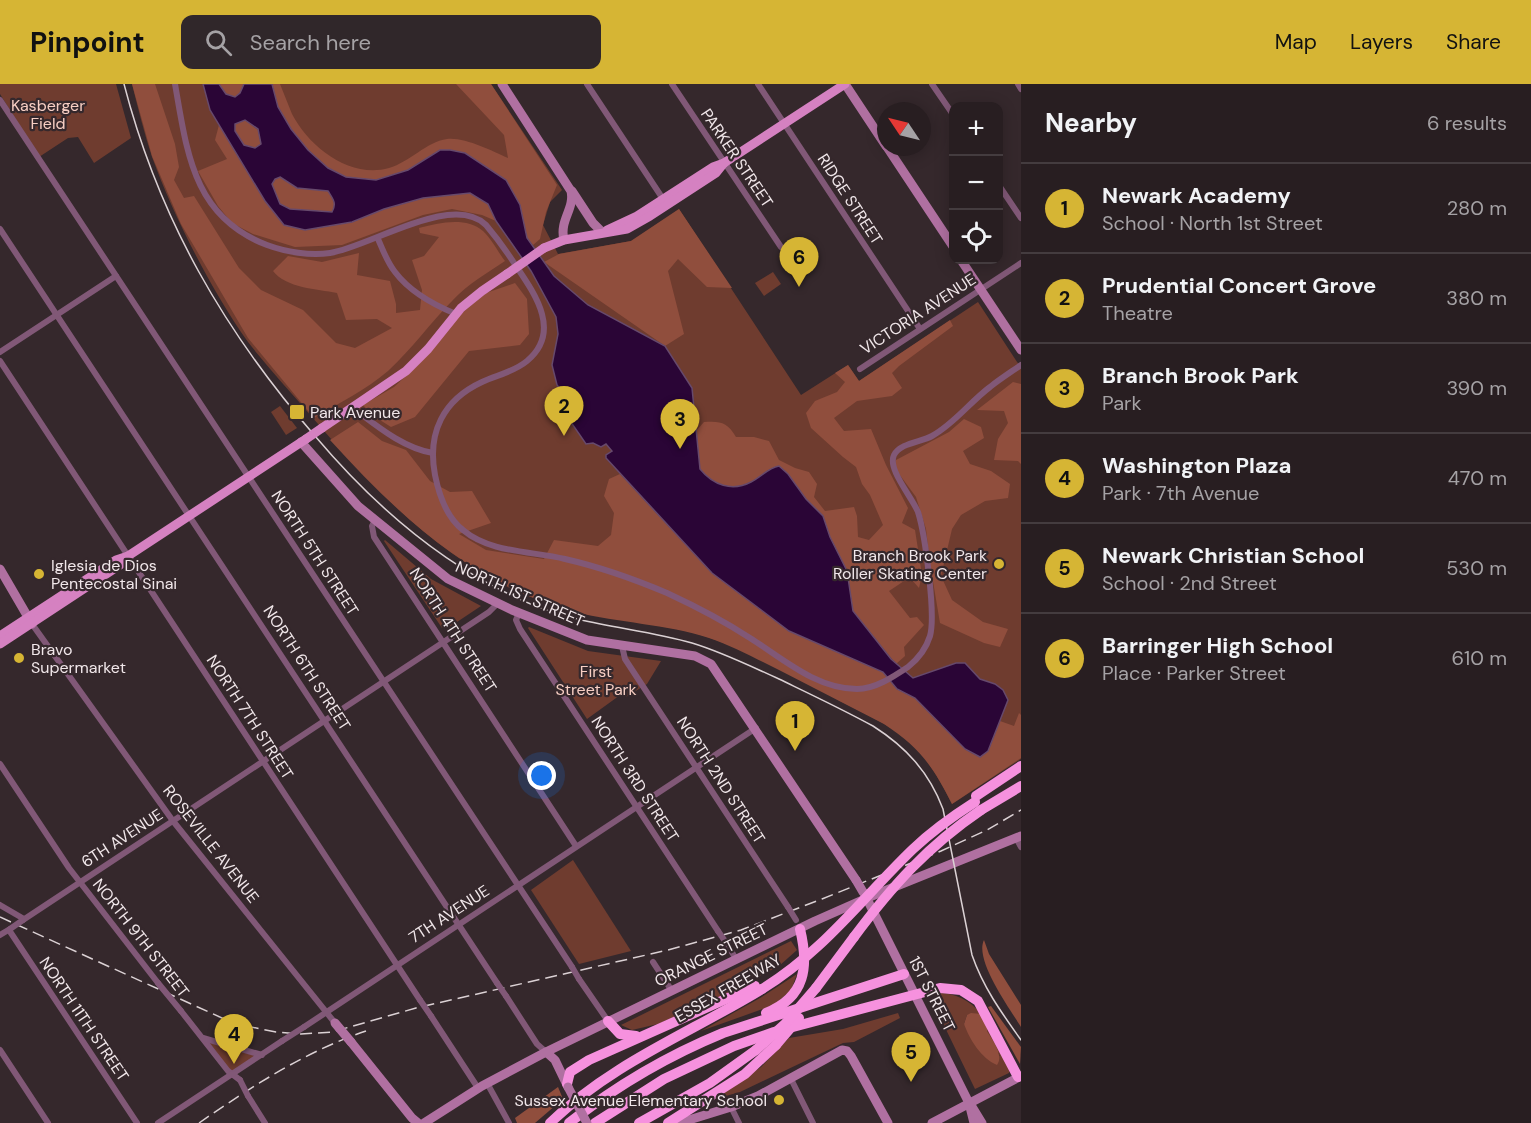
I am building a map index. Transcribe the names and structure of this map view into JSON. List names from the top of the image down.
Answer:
{
  "streets": {
    "highway": ["ESSEX FREEWAY"],
    "main road": [
      "NORTH 1ST STREET",
      "NORTH 6TH STREET",
      "ROSEVILLE AVENUE",
      "ORANGE STREET",
      "1ST STREET"
    ],
    "street": [
      "PARKER STREET",
      "RIDGE STREET",
      "VICTORIA AVENUE",
      "NORTH 5TH STREET",
      "NORTH 4TH STREET",
      "NORTH 7TH STREET",
      "NORTH 3RD STREET",
      "NORTH 2ND STREET",
      "6TH AVENUE",
      "7TH AVENUE",
      "NORTH 9TH STREET",
      "NORTH 11TH STREET"
    ]
  },
  "crossings": [
    ["RIDGE STREET", "VICTORIA AVENUE"],
    ["NORTH 5TH STREET", "6TH AVENUE"],
    ["NORTH 5TH STREET", "7TH AVENUE"],
    ["NORTH 5TH STREET", "ORANGE STREET"],
    ["NORTH 1ST STREET", "NORTH 4TH STREET"],
    ["NORTH 1ST STREET", "NORTH 3RD STREET"],
    ["NORTH 1ST STREET", "NORTH 2ND STREET"],
    ["NORTH 1ST STREET", "6TH AVENUE"],
    ["NORTH 1ST STREET", "7TH AVENUE"],
    ["NORTH 1ST STREET", "ORANGE STREET"],
    ["NORTH 1ST STREET", "1ST STREET"],
    ["NORTH 4TH STREET", "6TH AVENUE"],
    ["NORTH 4TH STREET", "7TH AVENUE"],
    ["NORTH 6TH STREET", "6TH AVENUE"],
    ["NORTH 6TH STREET", "7TH AVENUE"],
    ["NORTH 6TH STREET", "ORANGE STREET"],
    ["NORTH 7TH STREET", "6TH AVENUE"],
    ["NORTH 7TH STREET", "7TH AVENUE"],
    ["NORTH 7TH STREET", "ORANGE STREET"],
    ["NORTH 3RD STREET", "7TH AVENUE"],
    ["NORTH 3RD STREET", "ORANGE STREET"],
    ["NORTH 2ND STREET", "7TH AVENUE"],
    ["NORTH 2ND STREET", "ORANGE STREET"],
    ["6TH AVENUE", "ROSEVILLE AVENUE"],
    ["6TH AVENUE", "NORTH 9TH STREET"],
    ["6TH AVENUE", "NORTH 11TH STREET"],
    ["ROSEVILLE AVENUE", "7TH AVENUE"],
    ["7TH AVENUE", "NORTH 9TH STREET"],
    ["ORANGE STREET", "1ST STREET"]
  ],
  "parks": ["Kasberger Field", "First Street Park"],
  "places": {
    "transit": ["Park Avenue"],
    "other": [
      "Branch Brook Park Roller Skating Center",
      "Iglesia de Dios Pentecostal Sinai",
      "Bravo Supermarket",
      "Sussex Avenue Elementary School"
    ]
  },
  "north": "top left",
  "page": {
    "header": "Pinpoint",
    "search": "Search here",
    "nav": ["Map", "Layers", "Share"],
    "heading": ["Nearby", "6 results"],
    "map_buttons": ["+", "−"],
    "list": [
      {
        "mark": "1",
        "name": "Newark Academy",
        "note": "School · North 1st Street",
        "value": "280 m"
      },
      {
        "mark": "2",
        "name": "Prudential Concert Grove",
        "note": "Theatre",
        "value": "380 m"
      },
      {
        "mark": "3",
        "name": "Branch Brook Park",
        "note": "Park",
        "value": "390 m"
      },
      {
        "mark": "4",
        "name": "Washington Plaza",
        "note": "Park · 7th Avenue",
        "value": "470 m"
      },
      {
        "mark": "5",
        "name": "Newark Christian School",
        "note": "School · 2nd Street",
        "value": "530 m"
      },
      {
        "mark": "6",
        "name": "Barringer High School",
        "note": "Place · Parker Street",
        "value": "610 m"
      }
    ],
    "pins": [
      "6",
      "2",
      "3",
      "1",
      "4",
      "5"
    ]
  }
}
